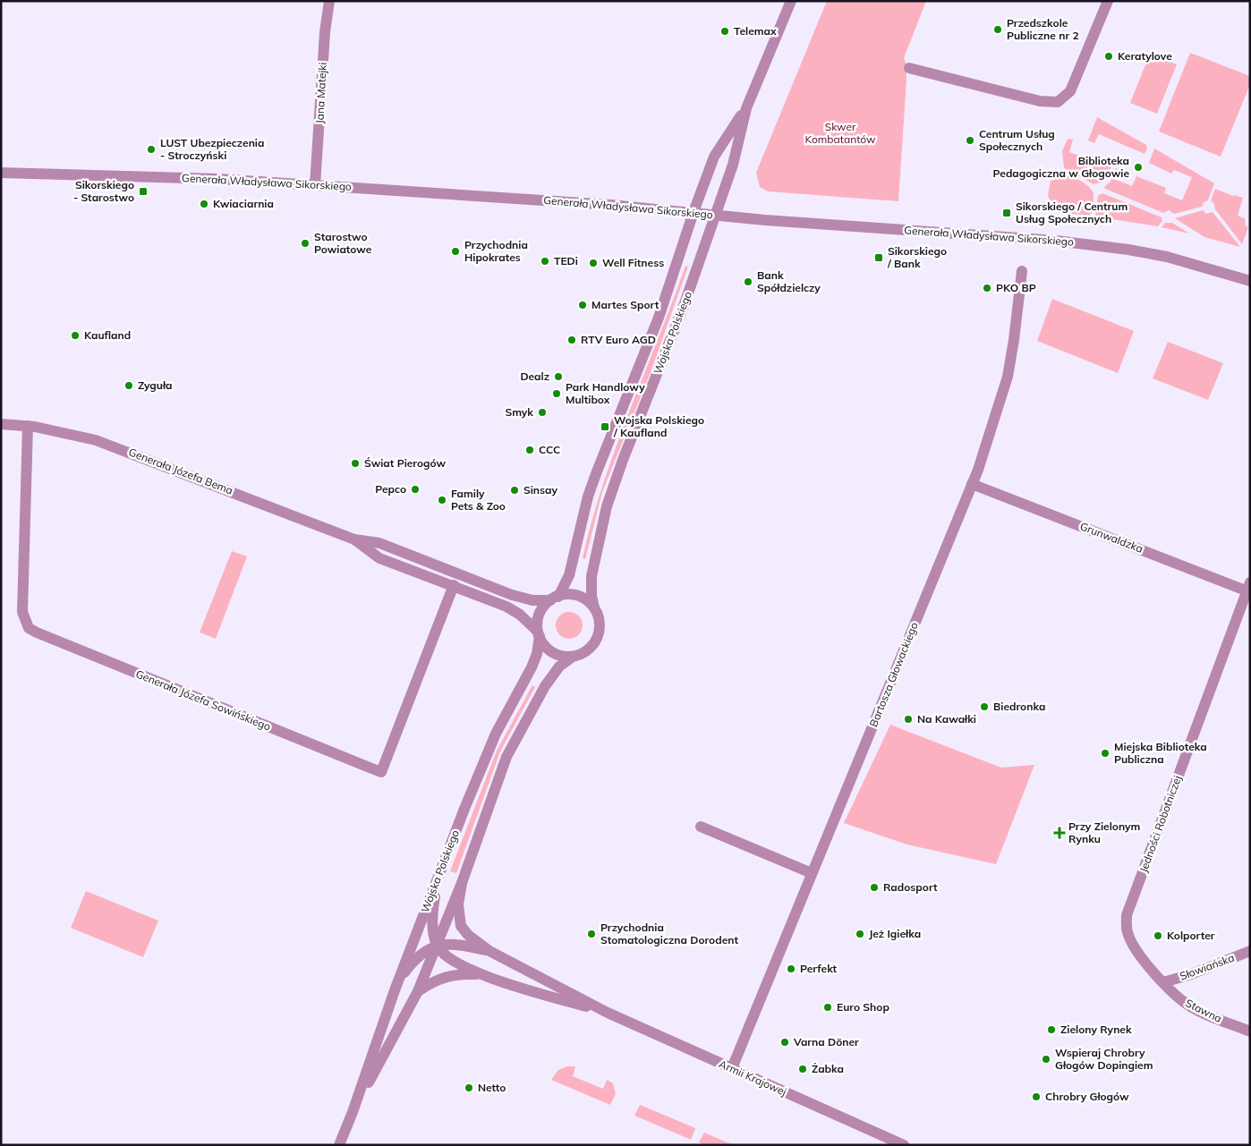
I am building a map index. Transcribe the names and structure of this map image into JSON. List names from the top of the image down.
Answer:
{
  "streets": {
    "street": [
      "Jana Matejki",
      "Generała Władysława Sikorskiego",
      "Wojska Polskiego",
      "Generała Józefa Bema",
      "Grunwaldzka",
      "Bartosza Głowackiego",
      "Generała Józefa Sowińskiego",
      "Jedności Robotniczej",
      "Słowiańska",
      "Stawna",
      "Armii Krajowej"
    ]
  },
  "crossings": [
    ["Jana Matejki", "Generała Władysława Sikorskiego"],
    ["Generała Władysława Sikorskiego", "Wojska Polskiego"],
    ["Wojska Polskiego", "Generała Józefa Bema"],
    ["Wojska Polskiego", "Armii Krajowej"],
    ["Generała Józefa Bema", "Generała Józefa Sowińskiego"],
    ["Grunwaldzka", "Bartosza Głowackiego"],
    ["Grunwaldzka", "Jedności Robotniczej"],
    ["Bartosza Głowackiego", "Armii Krajowej"],
    ["Jedności Robotniczej", "Słowiańska"],
    ["Jedności Robotniczej", "Stawna"],
    ["Słowiańska", "Stawna"]
  ],
  "parks": ["Skwer Kombatantów"],
  "places": {
    "other": [
      "Przedszkole Publiczne nr 2",
      "Telemax",
      "Keratylove",
      "Centrum Usług Społecznych",
      "LUST Ubezpieczenia - Stroczyński",
      "Biblioteka Pedagogiczna w Głogowie",
      "Kwiaciarnia",
      "Starostwo Powiatowe",
      "Przychodnia Hipokrates",
      "TEDi",
      "Well Fitness",
      "Bank Spółdzielczy",
      "PKO BP",
      "Martes Sport",
      "Kaufland",
      "RTV Euro AGD",
      "Dealz",
      "Zyguła",
      "Park Handlowy Multibox",
      "Smyk",
      "CCC",
      "Świat Pierogów",
      "Pepco",
      "Sinsay",
      "Family Pets & Zoo",
      "Biedronka",
      "Na Kawałki",
      "Miejska Biblioteka Publiczna",
      "Radosport",
      "Przychodnia Stomatologiczna Dorodent",
      "Jeż Igiełka",
      "Kolporter",
      "Perfekt",
      "Euro Shop",
      "Zielony Rynek",
      "Varna Döner",
      "Wspieraj Chrobry Głogów Dopingiem",
      "Żabka",
      "Netto",
      "Chrobry Głogów"
    ],
    "transit": [
      "Sikorskiego - Starostwo",
      "Sikorskiego / Centrum Usług Społecznych",
      "Sikorskiego / Bank",
      "Wojska Polskiego / Kaufland"
    ],
    "health": ["Przy Zielonym Rynku"]
  }
}
